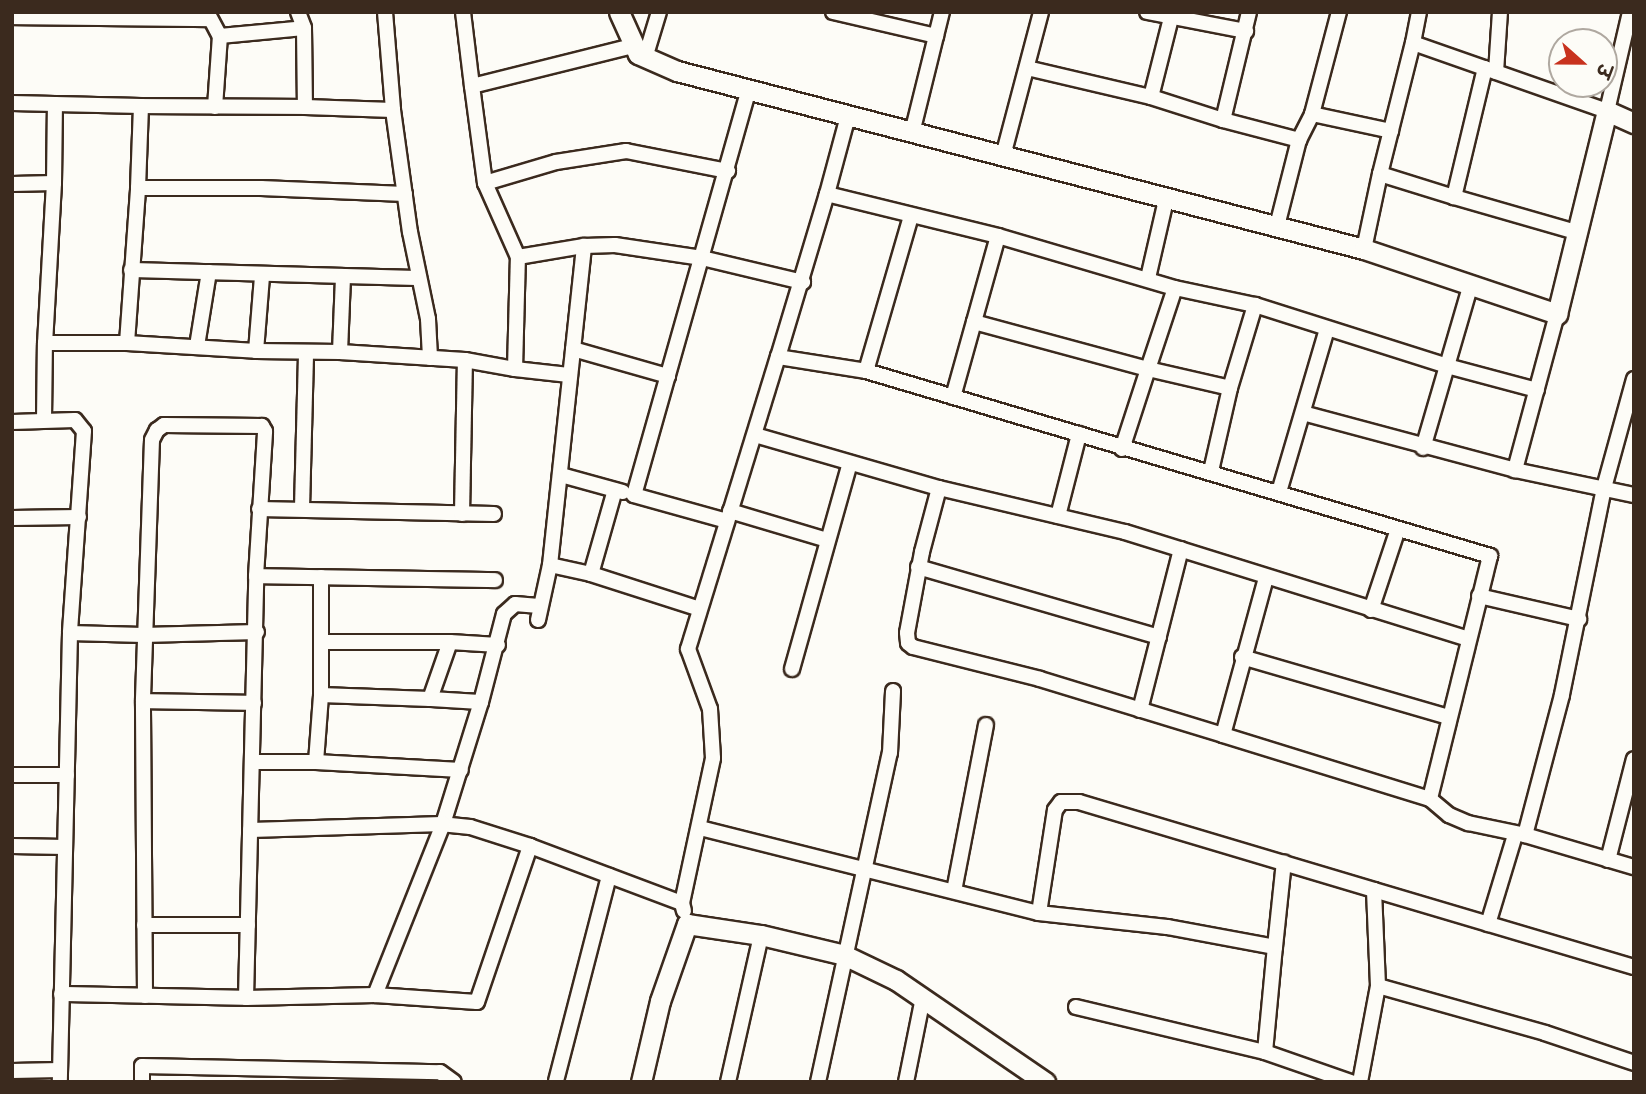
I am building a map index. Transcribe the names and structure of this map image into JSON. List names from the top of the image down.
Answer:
{
  "north": "right"
}
